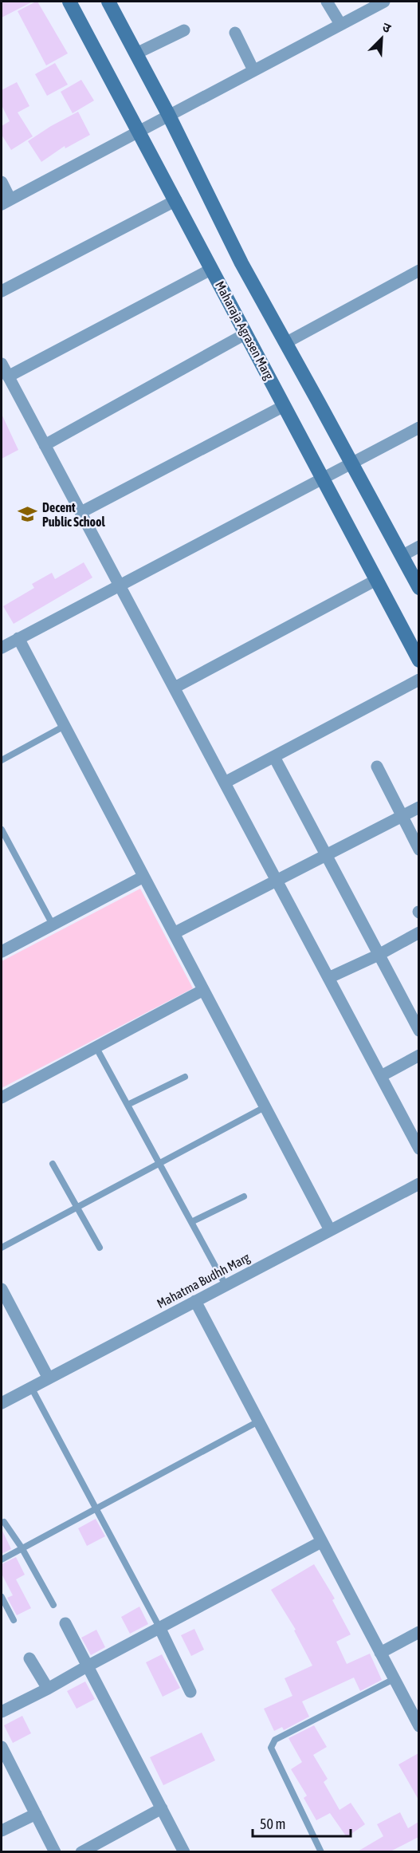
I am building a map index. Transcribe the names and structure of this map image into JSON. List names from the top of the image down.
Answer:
{
  "streets": {
    "street": ["Maharaja Agrasen Marg", "Mahatma Budhh Marg"]
  },
  "places": {
    "school or university": ["Decent Public School"]
  },
  "scale_bar": "50 m",
  "north": "top right"
}
